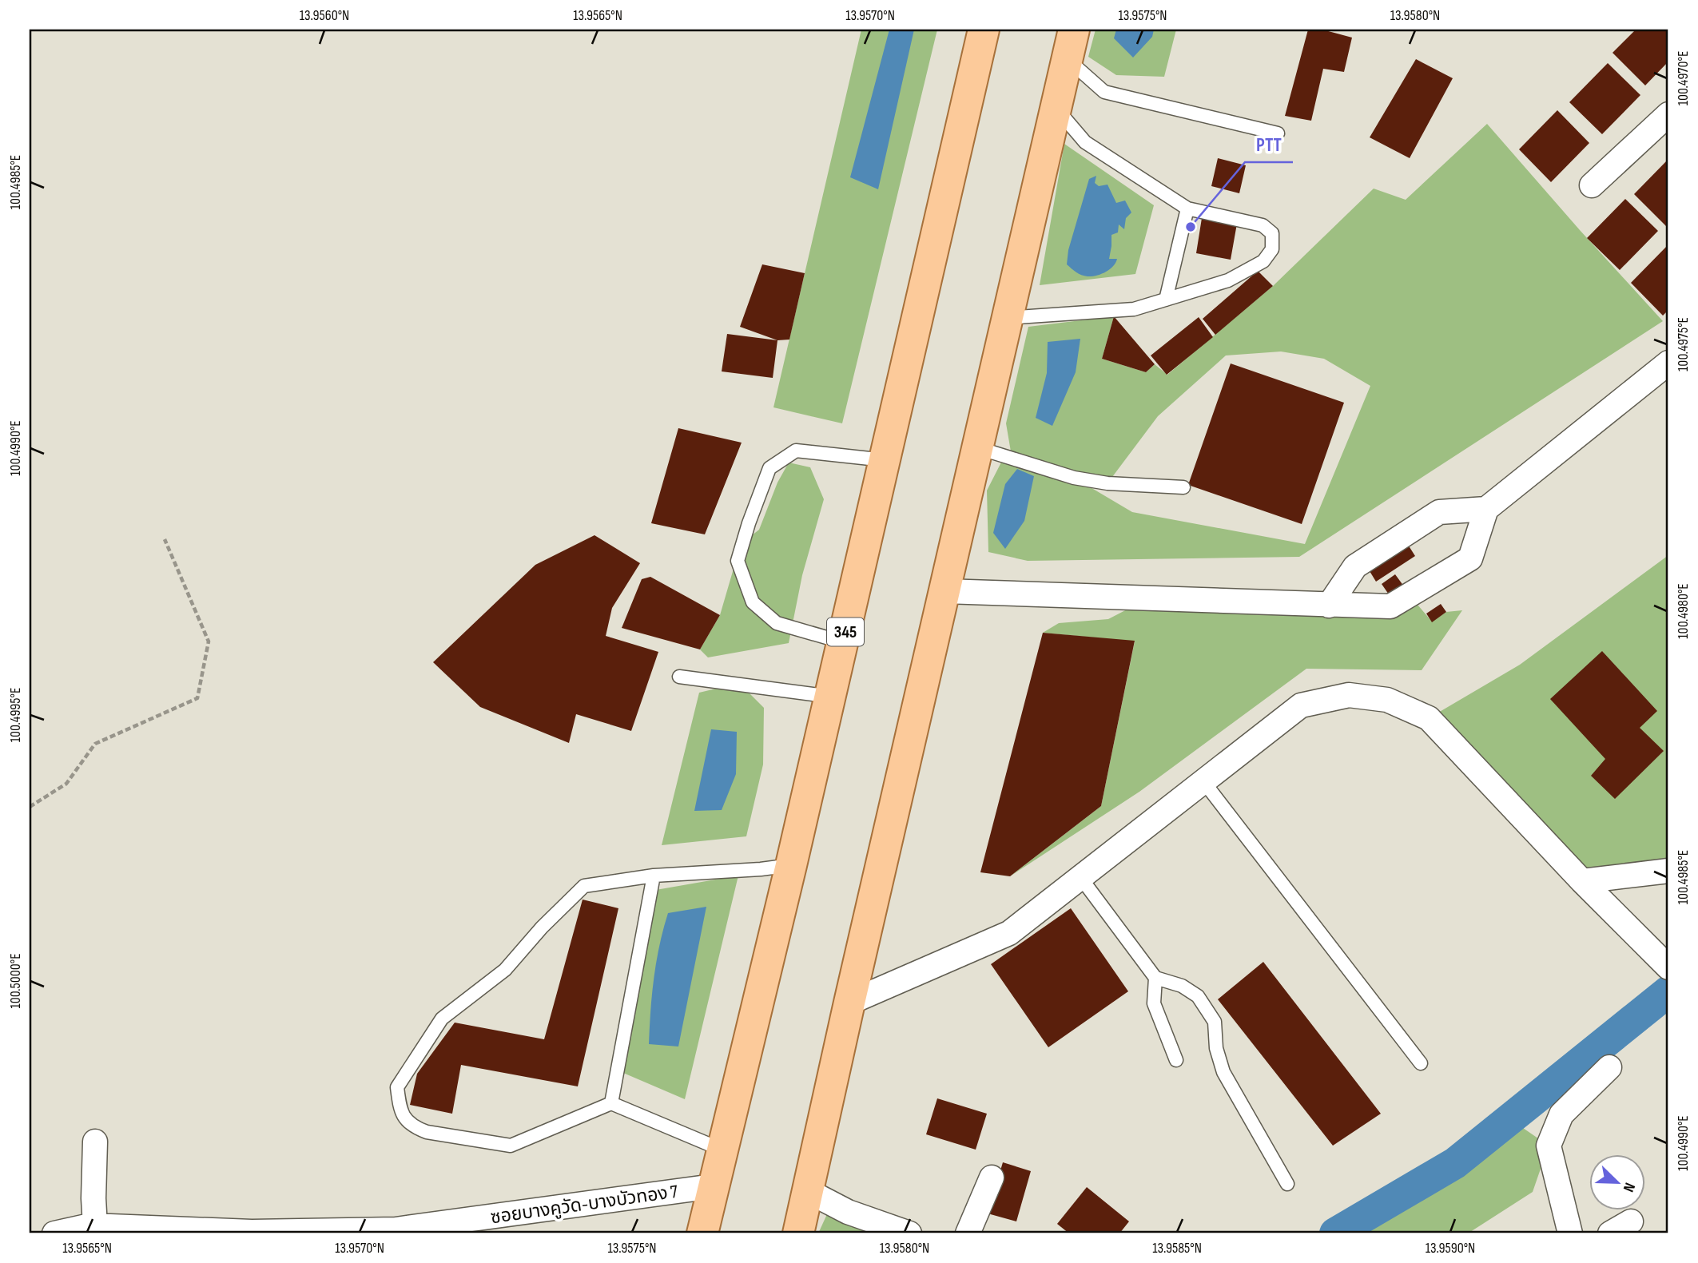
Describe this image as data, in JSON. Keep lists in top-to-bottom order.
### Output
{
  "streets": {
    "main road": ["345"],
    "street": ["ซอยบางคูวัด-บางบัวทอง 7"]
  },
  "crossings": [
    ["345", "ซอยบางคูวัด-บางบัวทอง 7"]
  ],
  "places": ["PTT"],
  "north": "bottom right",
  "coordinates": [
    "13.9560°N",
    "13.9565°N",
    "13.9570°N",
    "13.9575°N",
    "13.9580°N",
    "100.4970°E",
    "100.4985°E",
    "100.4975°E",
    "100.4990°E",
    "100.4980°E",
    "100.4995°E",
    "100.5000°E",
    "13.9585°N",
    "13.9590°N"
  ]
}
